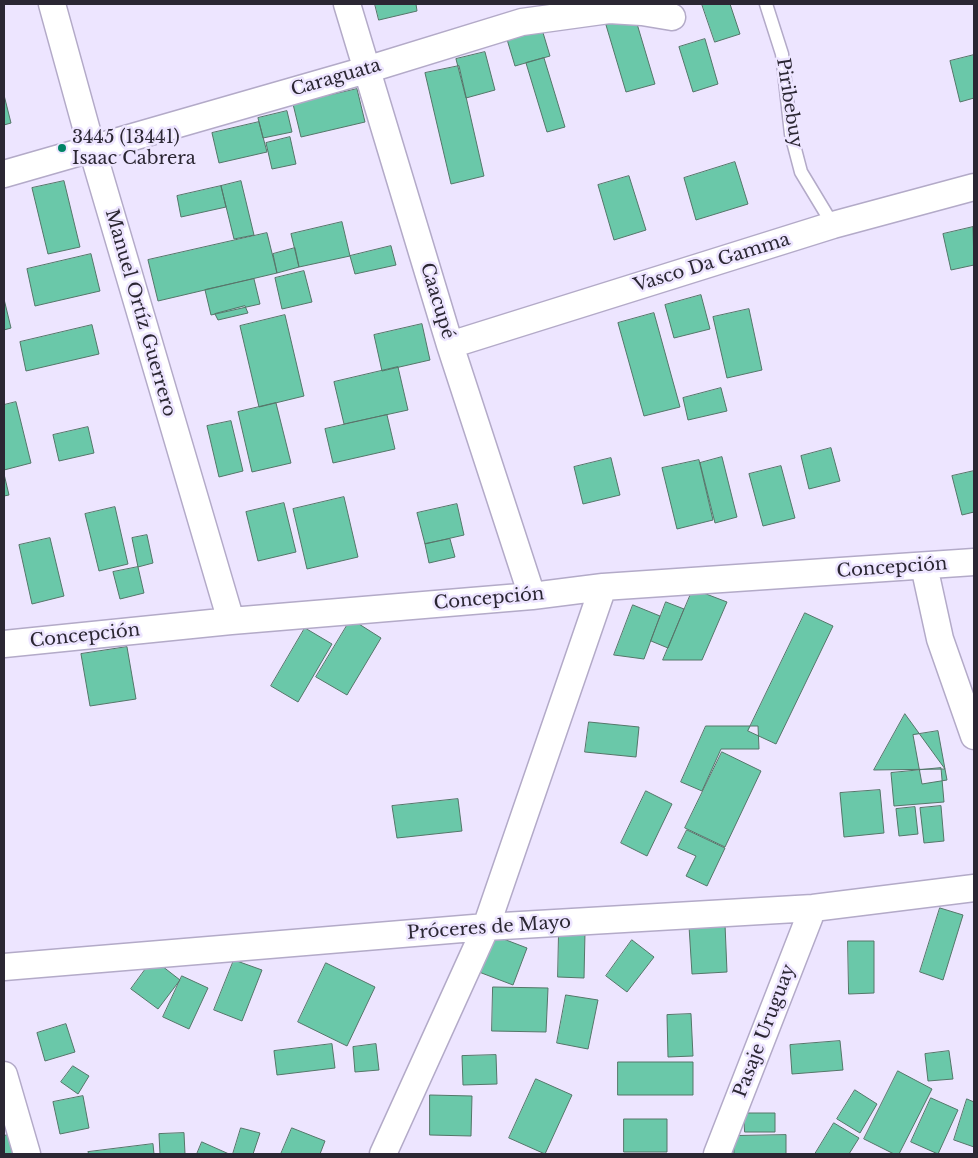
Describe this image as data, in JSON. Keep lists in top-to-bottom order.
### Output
{
  "streets": {
    "street": [
      "Caraguata",
      "Vasco Da Gamma",
      "Caacupé",
      "Manuel Ortíz Guerrero",
      "Concepción",
      "Próceres de Mayo",
      "Pasaje Uruguay"
    ],
    "lane": ["Piribebuy"]
  },
  "crossings": [
    ["Caraguata", "Caacupé"],
    ["Caraguata", "Manuel Ortíz Guerrero"],
    ["Piribebuy", "Vasco Da Gamma"],
    ["Vasco Da Gamma", "Caacupé"],
    ["Caacupé", "Concepción"],
    ["Manuel Ortíz Guerrero", "Concepción"],
    ["Próceres de Mayo", "Pasaje Uruguay"]
  ],
  "places": ["3445 (13441) Isaac Cabrera"]
}
